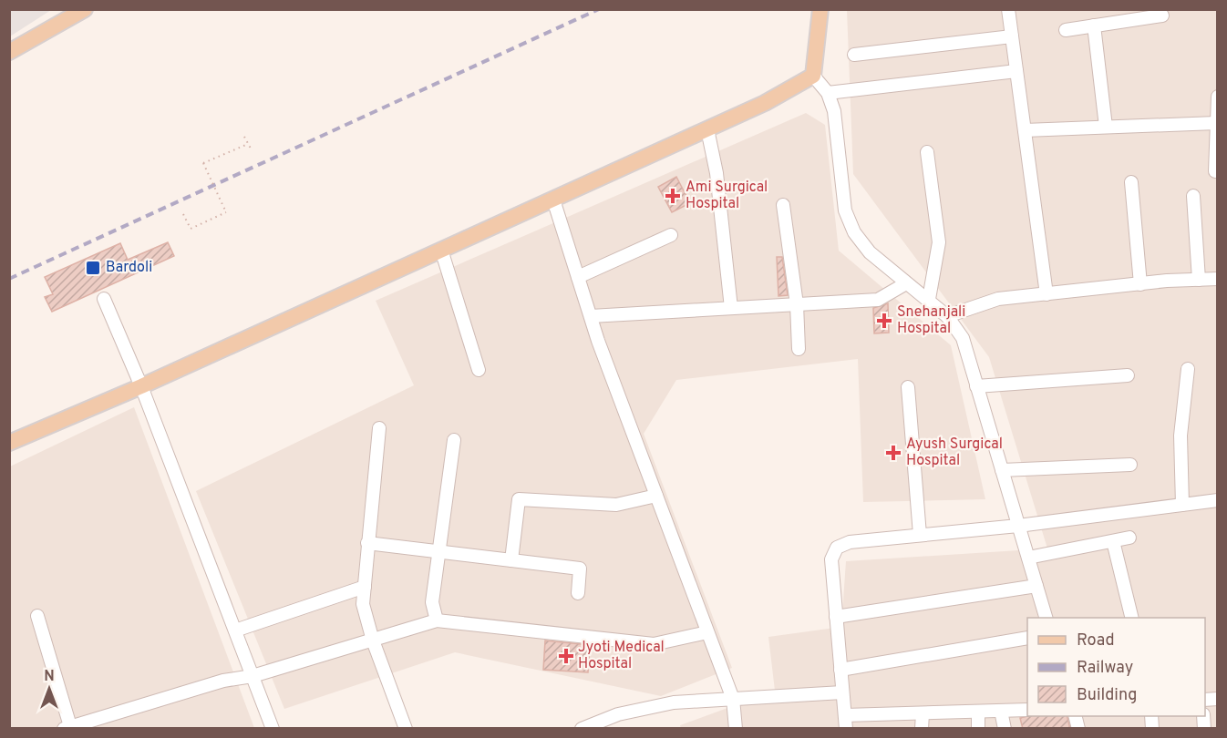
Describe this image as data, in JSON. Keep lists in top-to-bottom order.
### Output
{
  "places": {
    "health": [
      "Ami Surgical Hospital",
      "Snehanjali Hospital",
      "Ayush Surgical Hospital",
      "Jyoti Medical Hospital"
    ],
    "transit": ["Bardoli"]
  },
  "legend": ["Road", "Railway", "Building"],
  "north": "top"
}
